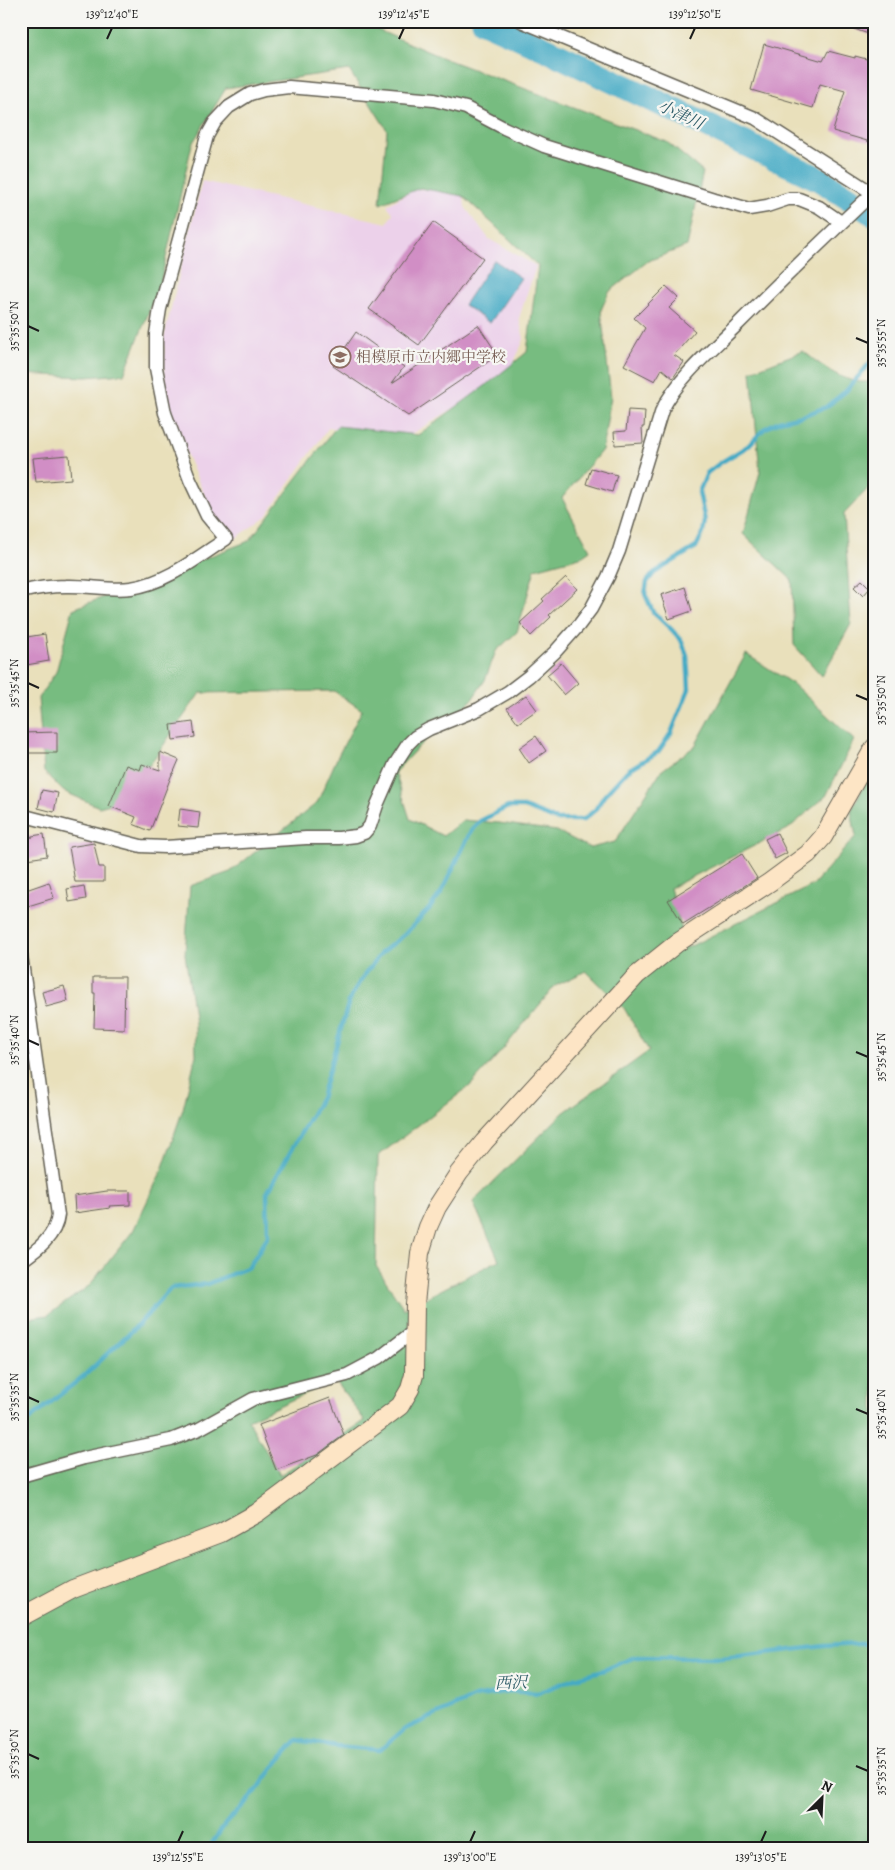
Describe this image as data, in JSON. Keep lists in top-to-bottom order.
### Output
{
  "water": ["小津川", "西沢"],
  "places": {
    "school or university": ["相模原市立内郷中学校"]
  },
  "north": "top right",
  "coordinates": [
    "139°12'40\"E",
    "139°12'45\"E",
    "139°12'50\"E",
    "35°35'50\"N",
    "35°35'55\"N",
    "35°35'45\"N",
    "35°35'40\"N",
    "35°35'35\"N",
    "35°35'30\"N",
    "139°12'55\"E",
    "139°13'00\"E",
    "139°13'05\"E"
  ]
}
